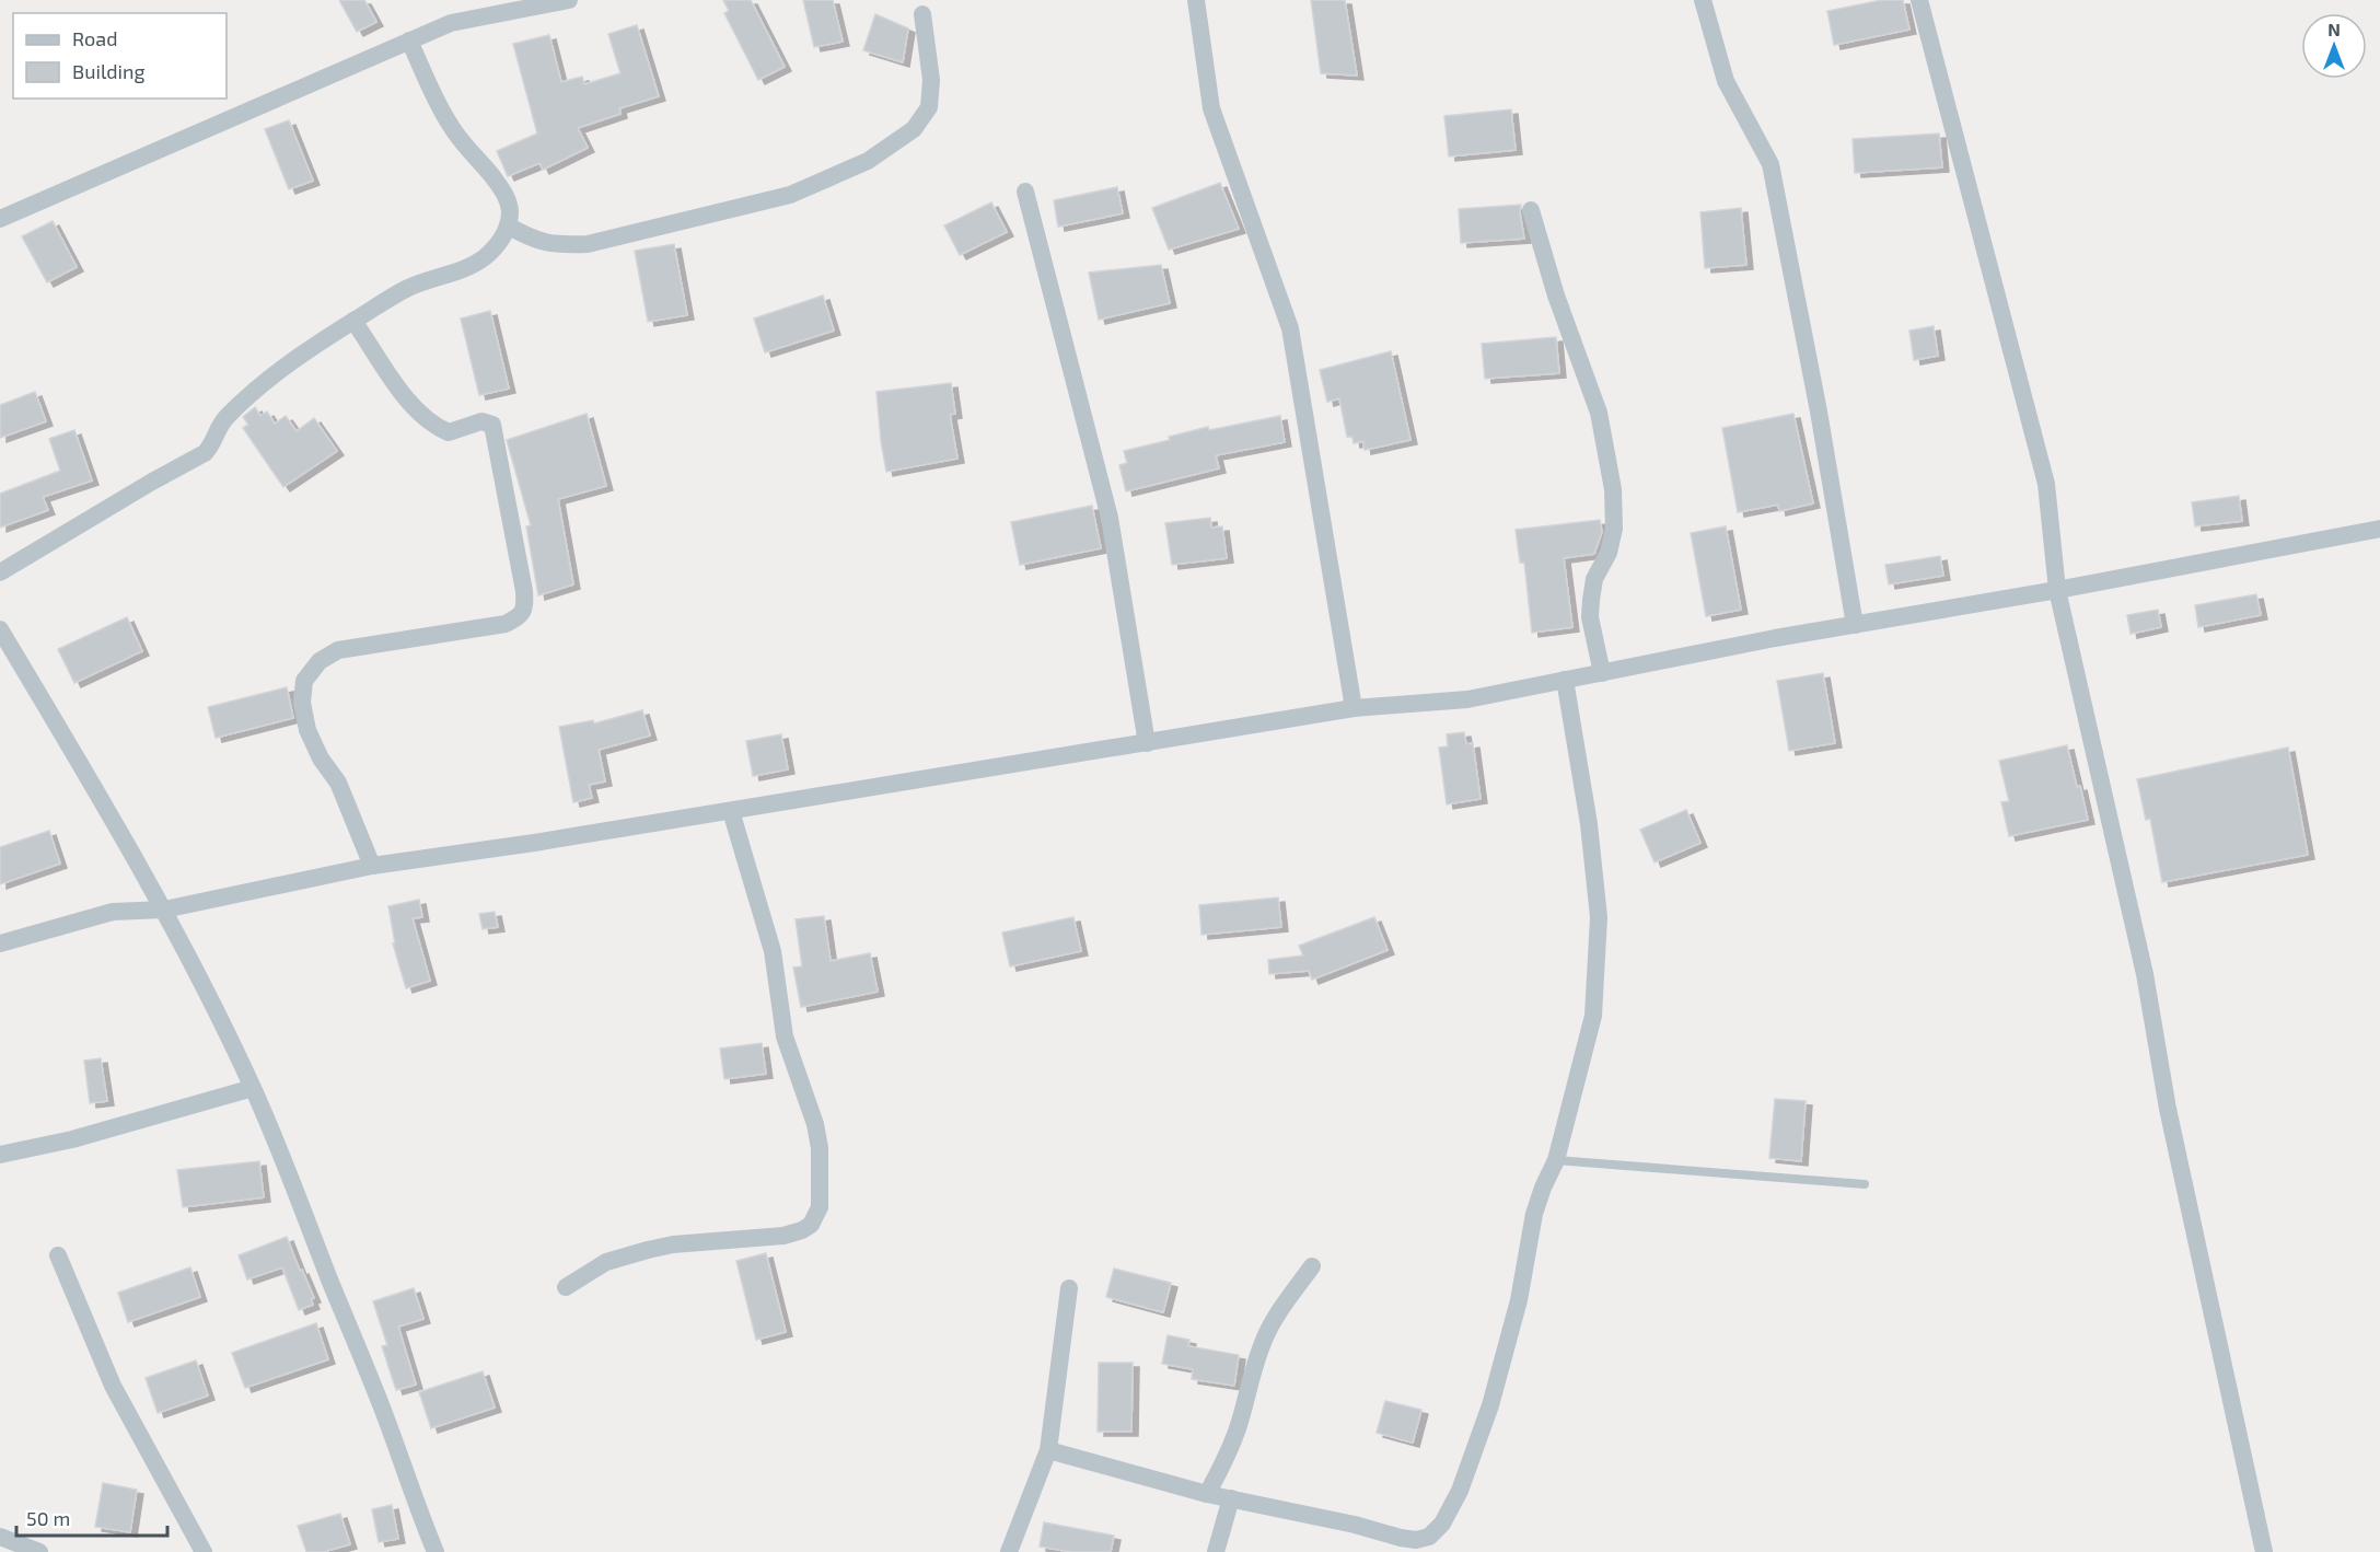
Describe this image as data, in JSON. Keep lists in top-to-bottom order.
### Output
{
  "legend": ["Road", "Building"],
  "scale_bar": "50 m",
  "north": "top"
}
